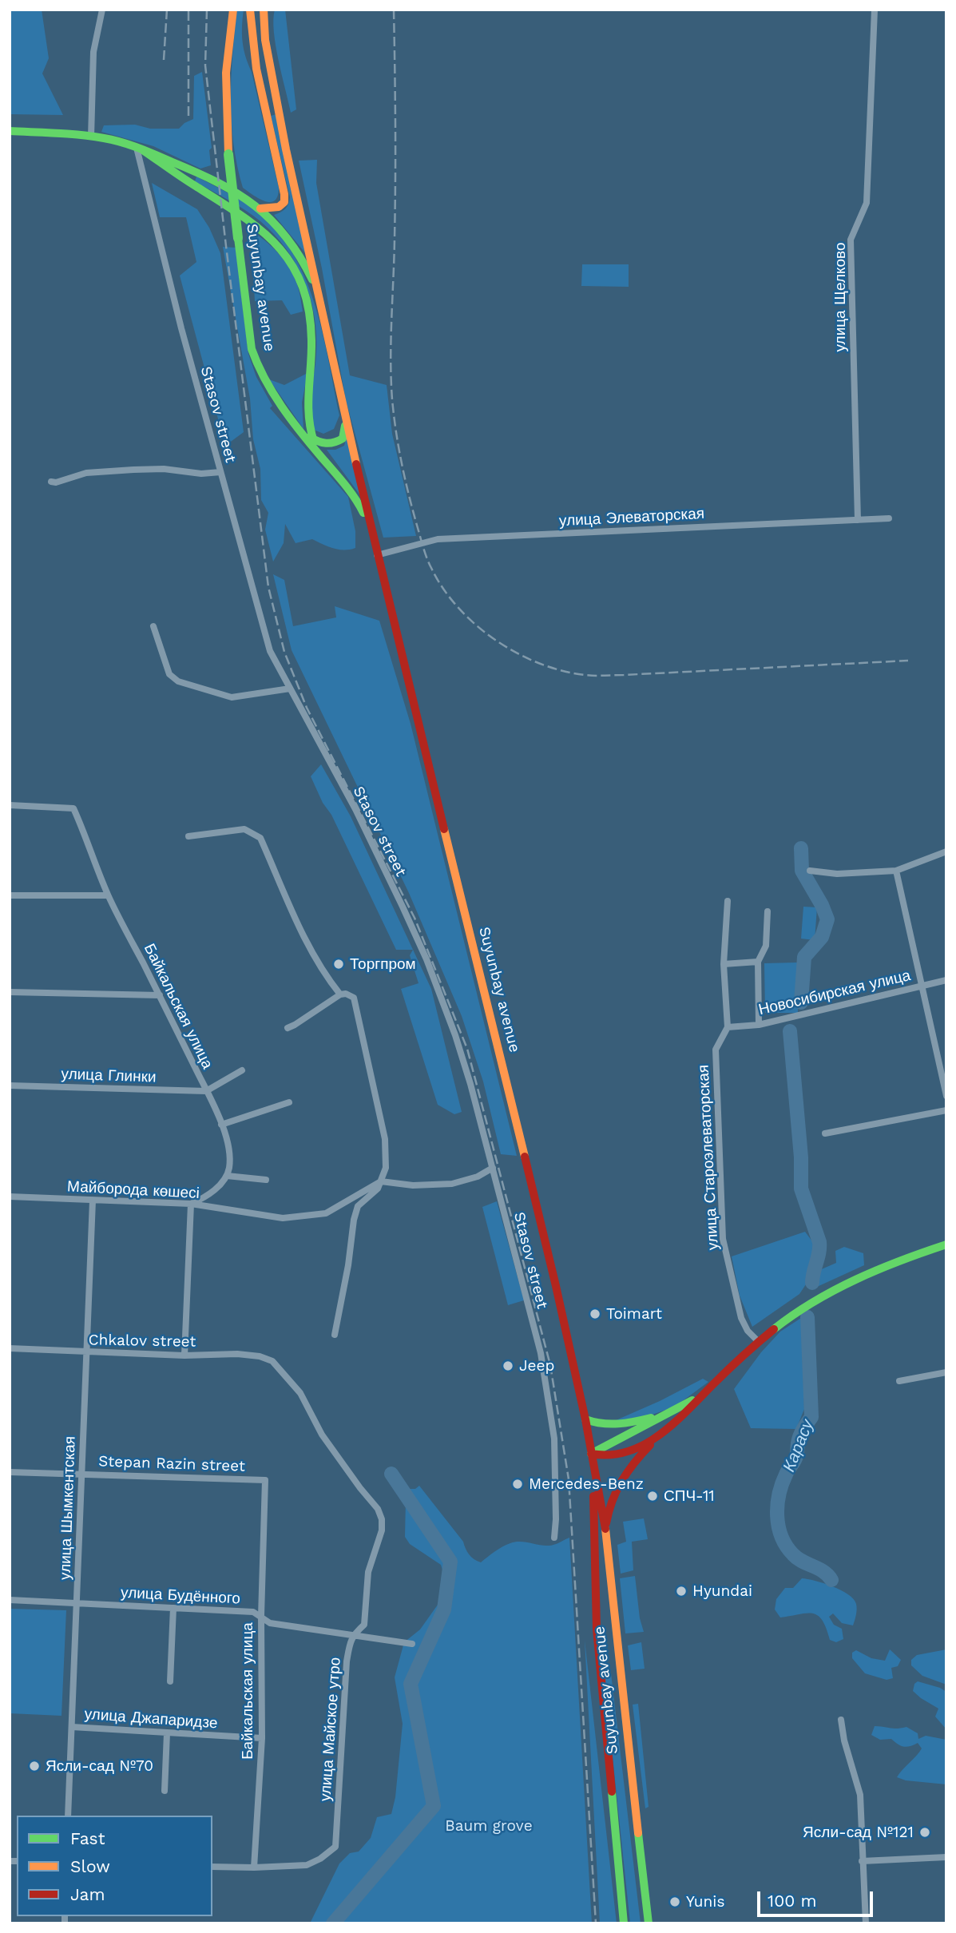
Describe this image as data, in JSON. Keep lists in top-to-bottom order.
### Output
{
  "streets": {
    "main road": ["Suyunbay avenue"],
    "street": [
      "улица Щелково",
      "Stasov street",
      "улица Элеваторская",
      "Новосибирская улица",
      "Байкальская улица",
      "улица Глинки",
      "улица Староэлеваторская",
      "Майборода көшесі",
      "Chkalov street",
      "Stepan Razin street",
      "улица Шымкентская",
      "улица Будённого",
      "улица Джапаридзе",
      "улица Майское утро"
    ]
  },
  "crossings": [
    ["Suyunbay avenue", "улица Элеваторская"],
    ["улица Щелково", "улица Элеваторская"],
    ["Новосибирская улица", "улица Староэлеваторская"],
    ["Байкальская улица", "улица Глинки"],
    ["Байкальская улица", "Stepan Razin street"],
    ["Байкальская улица", "улица Будённого"],
    ["Байкальская улица", "улица Джапаридзе"],
    ["Байкальская улица", "улица Майское утро"],
    ["Майборода көшесі", "улица Шымкентская"],
    ["Chkalov street", "улица Шымкентская"],
    ["Chkalov street", "улица Майское утро"],
    ["Stepan Razin street", "улица Шымкентская"],
    ["улица Шымкентская", "улица Будённого"],
    ["улица Шымкентская", "улица Джапаридзе"],
    ["улица Будённого", "улица Майское утро"]
  ],
  "water": ["Карасу"],
  "parks": ["Baum grove"],
  "places": [
    "Торгпром",
    "Toimart",
    "Jeep",
    "Mercedes-Benz",
    "СПЧ-11",
    "Hyundai",
    "Ясли-сад №70",
    "Ясли-сад №121",
    "Yunis"
  ],
  "legend": ["Fast", "Slow", "Jam"],
  "scale_bar": "100 m"
}
